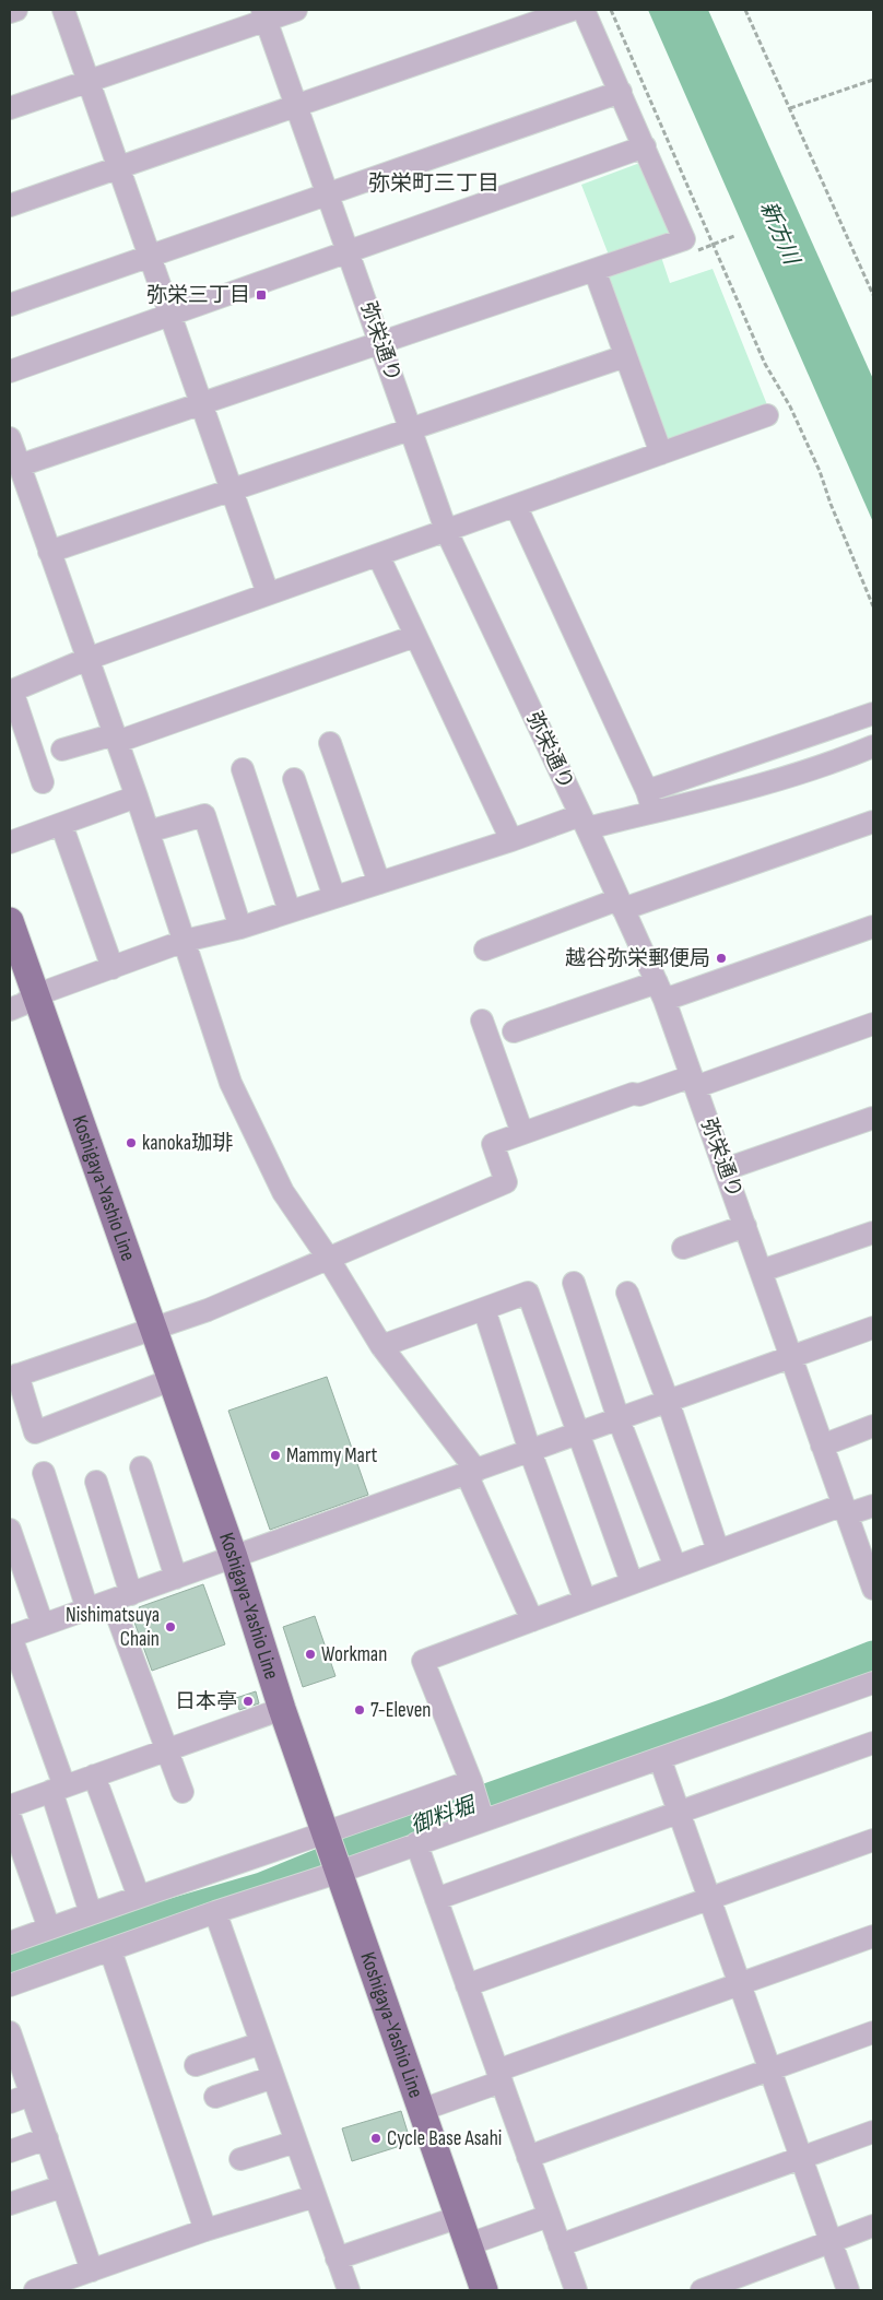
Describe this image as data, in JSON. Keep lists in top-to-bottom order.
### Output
{
  "streets": {
    "main road": ["Koshigaya-Yashio Line"],
    "street": ["弥栄通り"]
  },
  "districts": ["弥栄町三丁目"],
  "water": ["新方川", "御料堀"],
  "places": {
    "transit": ["弥栄三丁目"],
    "other": [
      "越谷弥栄郵便局",
      "kanoka珈琲",
      "Mammy Mart",
      "Nishimatsuya Chain",
      "Workman",
      "日本亭",
      "7-Eleven",
      "Cycle Base Asahi"
    ]
  }
}
